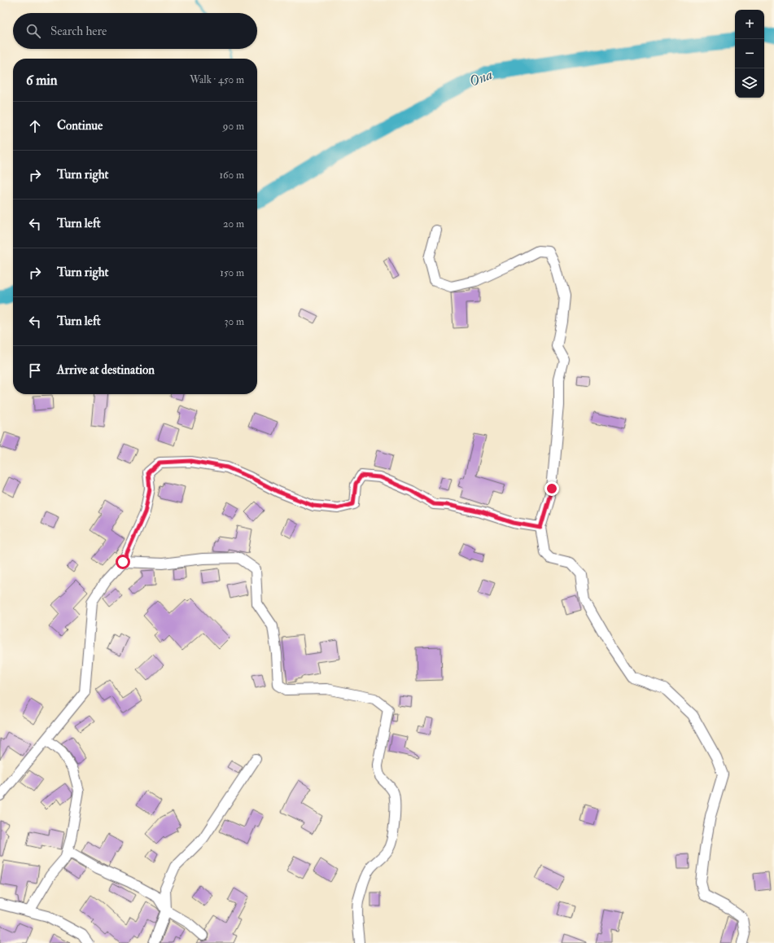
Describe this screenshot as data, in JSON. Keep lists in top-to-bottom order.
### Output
{
  "water": ["Ona"],
  "page": {
    "map_buttons": ["+", "−"],
    "search": "Search here",
    "heading": ["6 min", "Walk · 450 m"],
    "list": [
      ["Continue", "90 m"],
      ["Turn right", "160 m"],
      ["Turn left", "20 m"],
      ["Turn right", "150 m"],
      ["Turn left", "30 m"],
      "Arrive at destination"
    ]
  }
}
